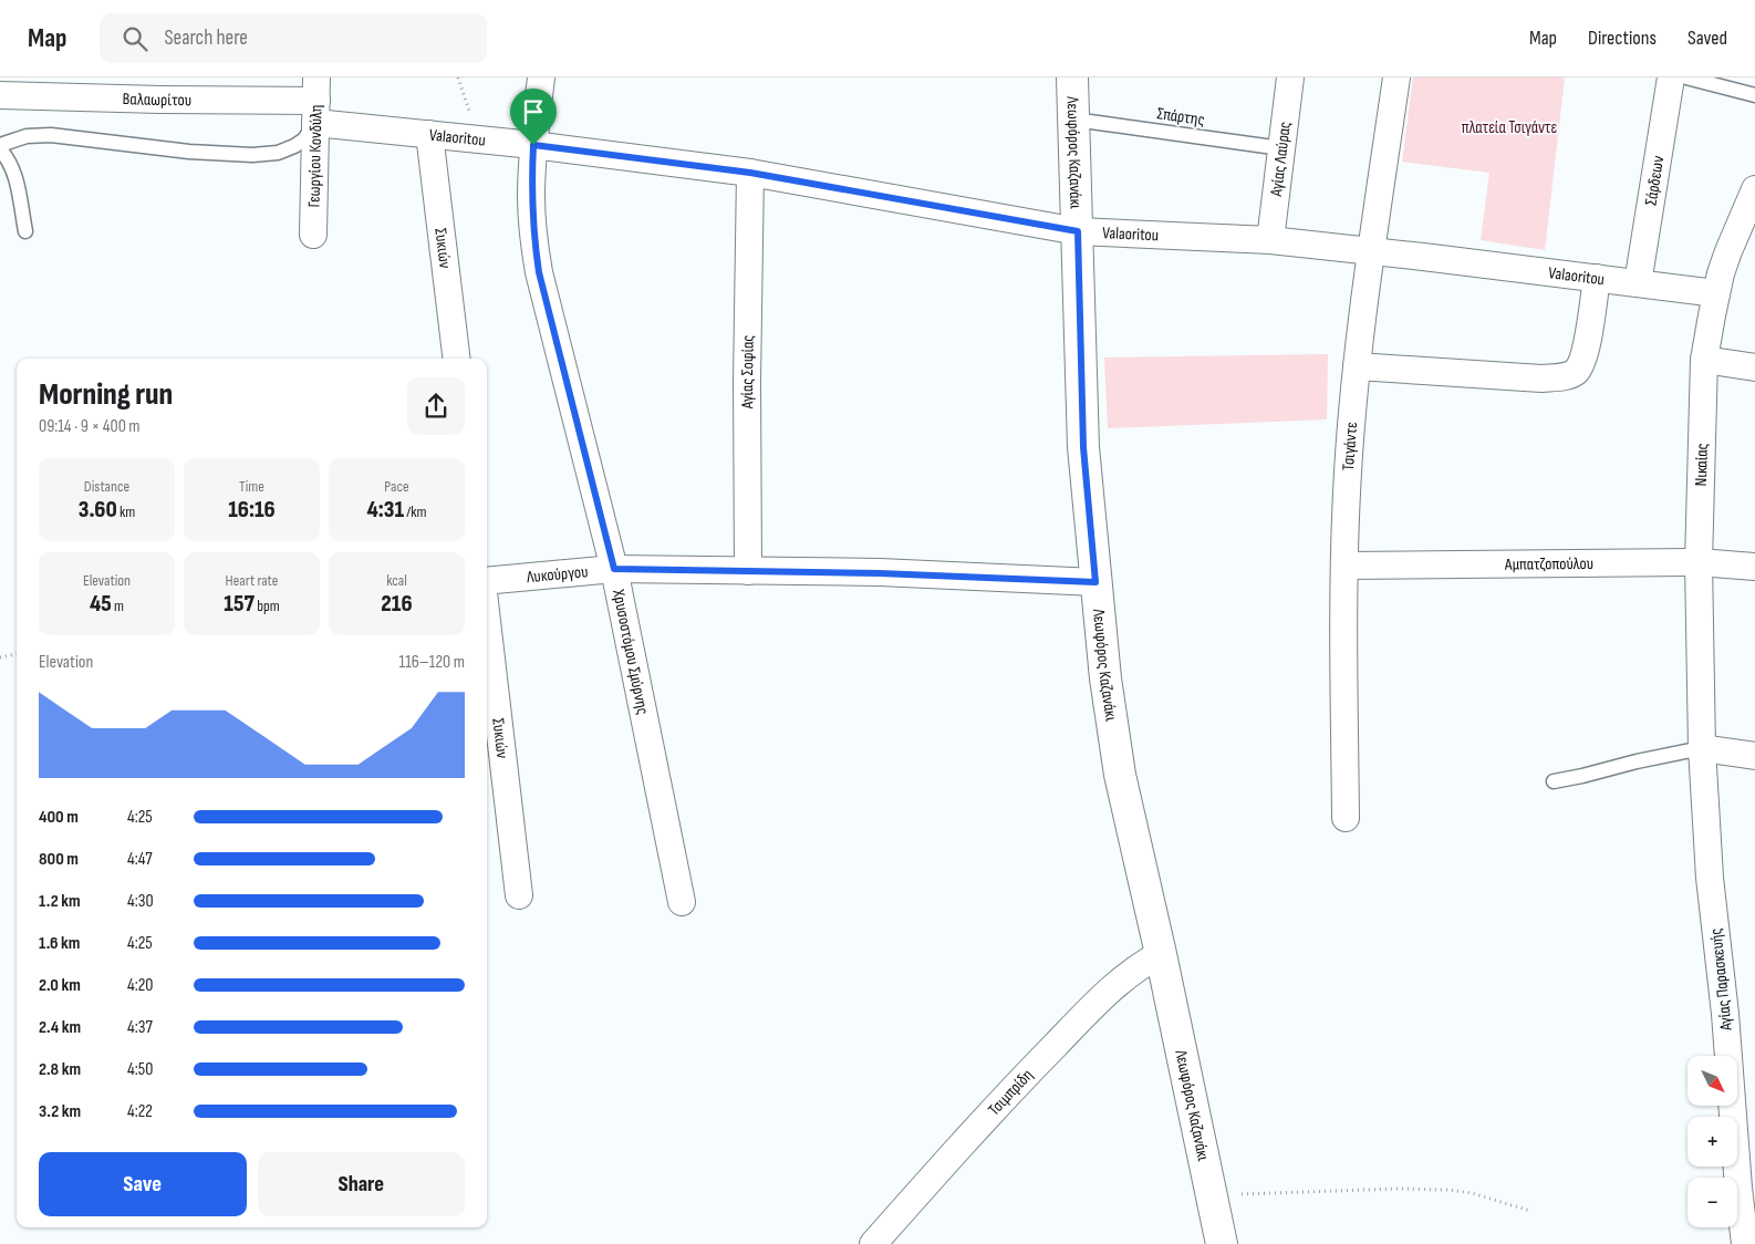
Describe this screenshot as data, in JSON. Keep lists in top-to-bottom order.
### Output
{
  "streets": {
    "street": [
      "Βαλαωρίτου",
      "Valaoritou",
      "Λεωφόρος Καζανάκι",
      "Γεωργίου Κονδύλη",
      "Αγίας Λαύρας",
      "Σάρδεων",
      "Συκιών",
      "Αγίας Σοφίας",
      "Τσιγάντε",
      "Νικαίας",
      "Αμπατζοπούλου",
      "Λυκούργου",
      "Χρυσοστόμου Σμύρνης",
      "Αγίας Παρασκευής",
      "Τσιμπρίδη"
    ],
    "lane": ["Σπάρτης"]
  },
  "crossings": [
    ["Βαλαωρίτου", "Valaoritou"],
    ["Βαλαωρίτου", "Γεωργίου Κονδύλη"],
    ["Σπάρτης", "Λεωφόρος Καζανάκι"],
    ["Σπάρτης", "Αγίας Λαύρας"],
    ["Valaoritou", "Λεωφόρος Καζανάκι"],
    ["Valaoritou", "Γεωργίου Κονδύλη"],
    ["Valaoritou", "Αγίας Λαύρας"],
    ["Valaoritou", "Σάρδεων"],
    ["Valaoritou", "Συκιών"],
    ["Valaoritou", "Αγίας Σοφίας"],
    ["Valaoritou", "Τσιγάντε"],
    ["Valaoritou", "Νικαίας"],
    ["Valaoritou", "Χρυσοστόμου Σμύρνης"],
    ["Λεωφόρος Καζανάκι", "Λυκούργου"],
    ["Λεωφόρος Καζανάκι", "Τσιμπρίδη"],
    ["Αγίας Σοφίας", "Λυκούργου"],
    ["Τσιγάντε", "Αμπατζοπούλου"],
    ["Νικαίας", "Αμπατζοπούλου"],
    ["Νικαίας", "Αγίας Παρασκευής"],
    ["Λυκούργου", "Χρυσοστόμου Σμύρνης"]
  ],
  "parks": ["πλατεία Τσιγάντε"],
  "north": "bottom right",
  "page": {
    "header": "Map",
    "search": "Search here",
    "nav": ["Map", "Directions", "Saved"],
    "heading": ["Morning run", "09:14 · 9 × 400 m"],
    "stats": [
      ["Distance", "3.60 km"],
      ["Time", "16:16"],
      ["Pace", "4:31 /km"],
      ["Elevation", "45 m"],
      ["Heart rate", "157 bpm"],
      ["kcal", "216"]
    ],
    "chart": ["Elevation", "116–120 m"],
    "list": [
      {
        "name": "400 m",
        "note": "4:25"
      },
      {
        "name": "800 m",
        "note": "4:47"
      },
      {
        "name": "1.2 km",
        "note": "4:30"
      },
      {
        "name": "1.6 km",
        "note": "4:25"
      },
      {
        "name": "2.0 km",
        "note": "4:20"
      },
      {
        "name": "2.4 km",
        "note": "4:37"
      },
      {
        "name": "2.8 km",
        "note": "4:50"
      },
      {
        "name": "3.2 km",
        "note": "4:22"
      }
    ],
    "map_buttons": ["+", "−"],
    "buttons": ["Save", "Share"]
  }
}
